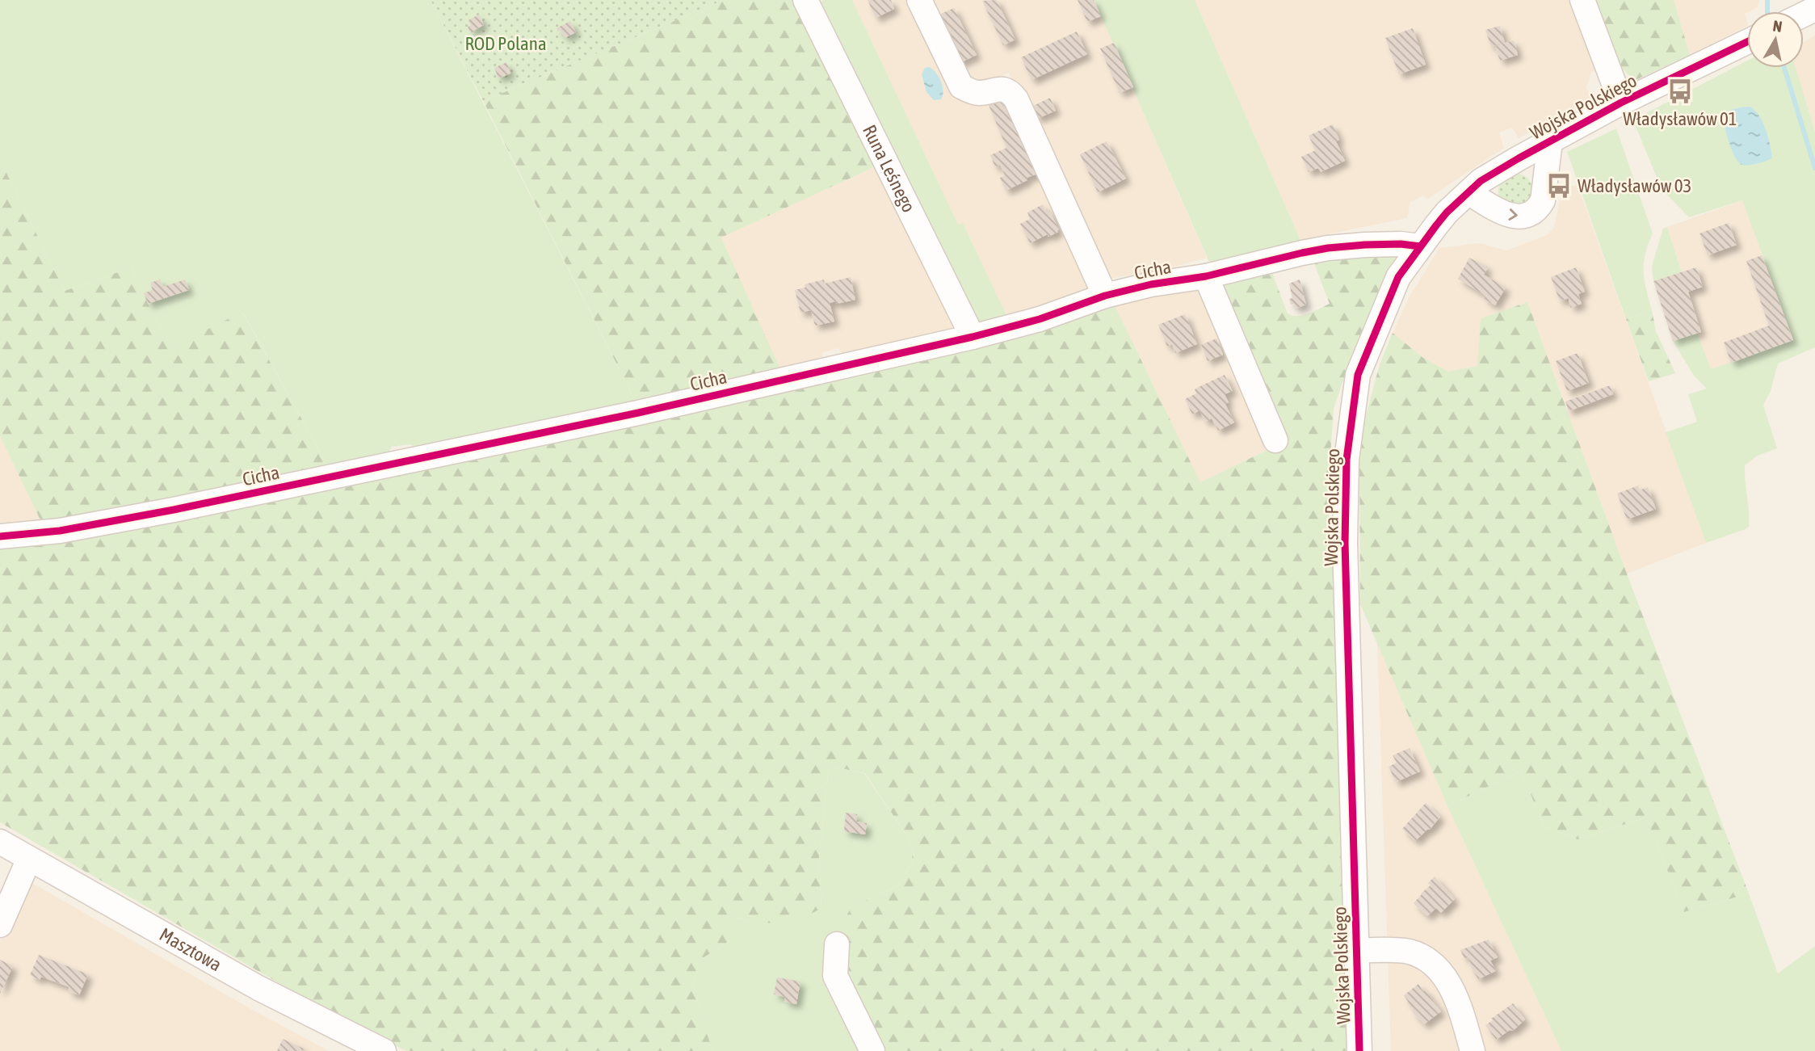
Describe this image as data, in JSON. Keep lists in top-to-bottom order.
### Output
{
  "streets": {
    "street": [
      "Wojska Polskiego",
      "Runa Leśnego",
      "Cicha",
      "Masztowa"
    ]
  },
  "crossings": [
    ["Wojska Polskiego", "Cicha"],
    ["Runa Leśnego", "Cicha"]
  ],
  "parks": ["ROD Polana"],
  "places": {
    "bus stop": ["Władysławów 01", "Władysławów 03"]
  },
  "north": "top"
}
